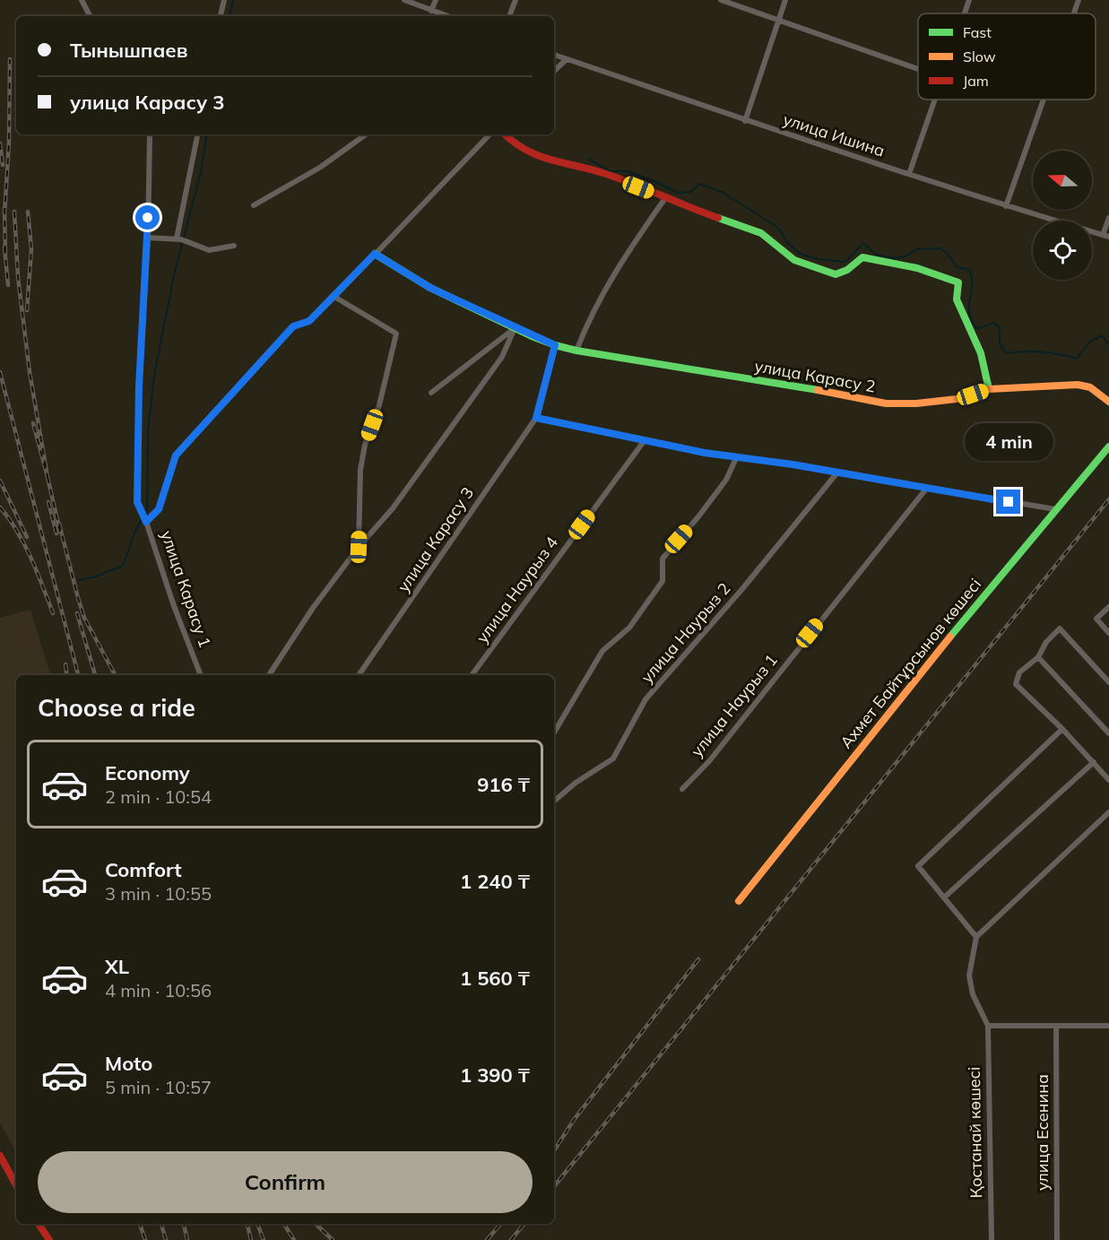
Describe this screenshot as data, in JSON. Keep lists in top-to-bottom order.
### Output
{
  "streets": {
    "street": [
      "улица Ишина",
      "улица Карасу 2",
      "улица Карасу 3",
      "улица Карасу 1",
      "улица Наурыз 4",
      "улица Наурыз 2",
      "Ахмет Байтұрсынов көшесі",
      "улица Наурыз 1",
      "Қостанай көшесі",
      "улица Есенина"
    ]
  },
  "crossings": [
    ["улица Карасу 2", "улица Карасу 3"],
    ["улица Карасу 2", "улица Карасу 1"]
  ],
  "legend": ["Fast", "Slow", "Jam"],
  "north": "left",
  "page": {
    "banner": ["Тынышпаев", "улица Карасу 3"],
    "bubble": "4 min",
    "heading": "Choose a ride",
    "list": [
      {
        "name": "Economy",
        "note": "2 min · 10:54",
        "value": "916 ₸"
      },
      {
        "name": "Comfort",
        "note": "3 min · 10:55",
        "value": "1 240 ₸"
      },
      {
        "name": "XL",
        "note": "4 min · 10:56",
        "value": "1 560 ₸"
      },
      {
        "name": "Moto",
        "note": "5 min · 10:57",
        "value": "1 390 ₸"
      }
    ],
    "buttons": "Confirm"
  }
}
